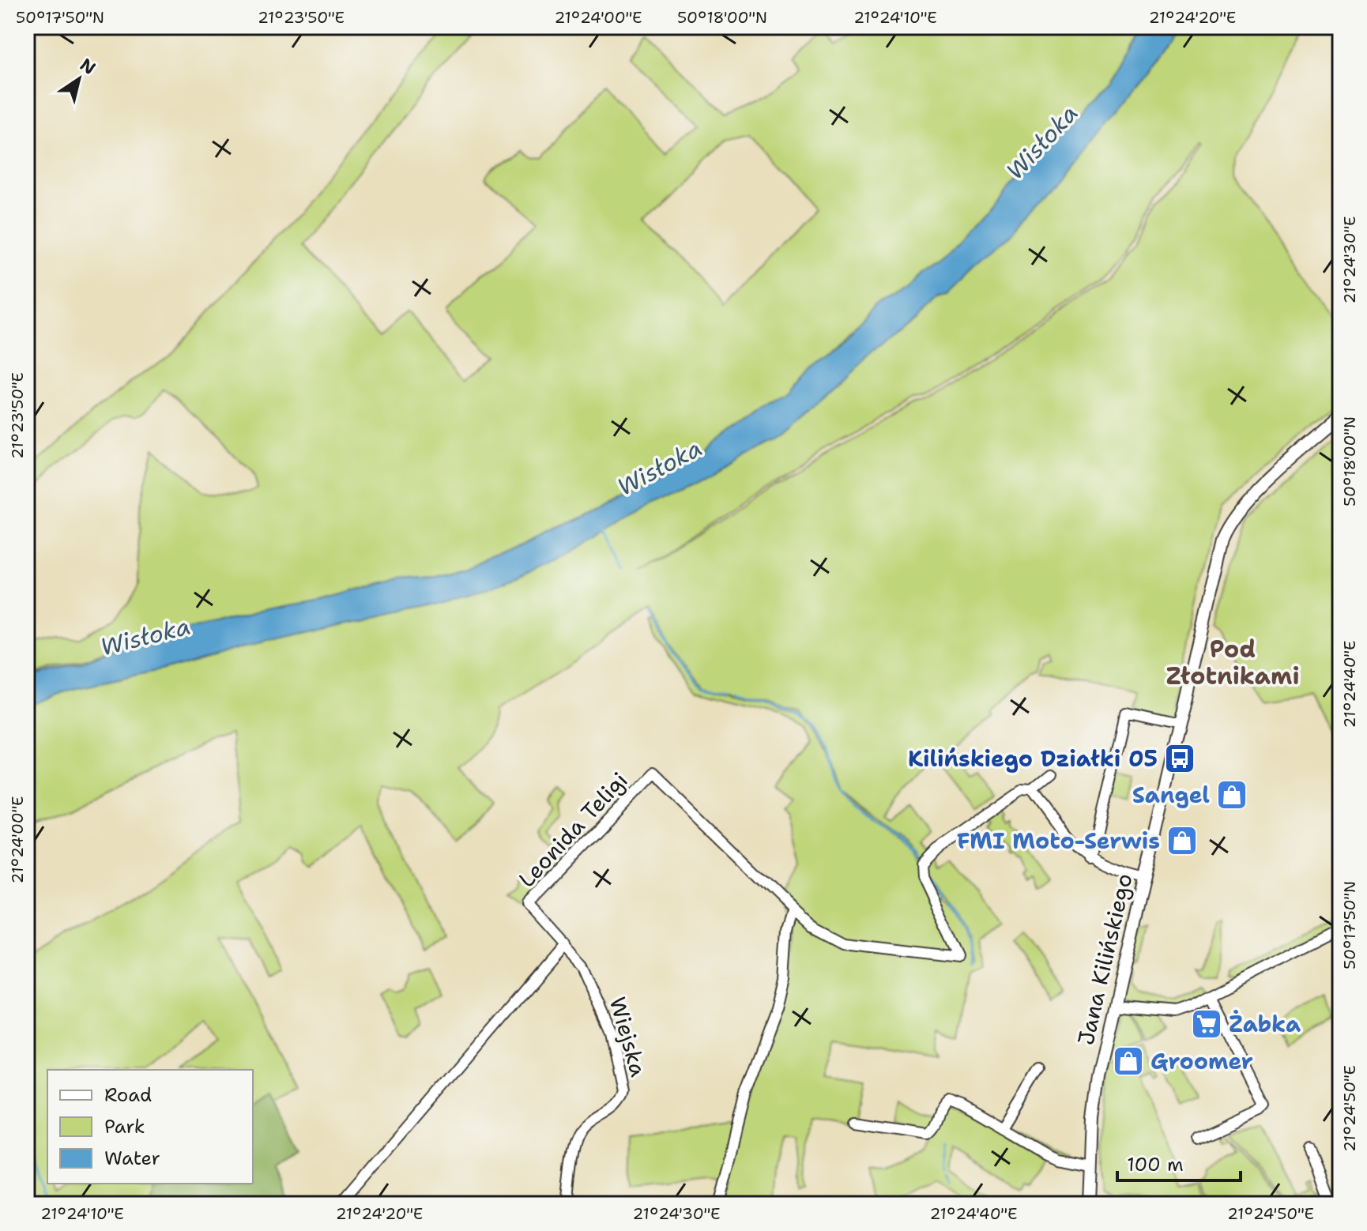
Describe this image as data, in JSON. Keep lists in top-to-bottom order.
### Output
{
  "streets": {
    "street": ["Leonida Teligi", "Jana Kilińskiego", "Wiejska"]
  },
  "crossings": [
    ["Leonida Teligi", "Wiejska"]
  ],
  "districts": ["Pod Złotnikami"],
  "water": ["Wisłoka"],
  "places": {
    "bus stop": ["Kilińskiego Działki 05"],
    "shop": ["Sangel", "FMI Moto-Serwis", "Groomer"],
    "supermarket": ["Żabka"]
  },
  "legend": ["Road", "Park", "Water"],
  "scale_bar": "100 m",
  "north": "top right",
  "coordinates": [
    "50°17'50\"N",
    "21°23'50\"E",
    "21°24'00\"E",
    "50°18'00\"N",
    "21°24'10\"E",
    "21°24'20\"E",
    "21°24'30\"E",
    "21°24'40\"E",
    "21°24'50\"E"
  ]
}
